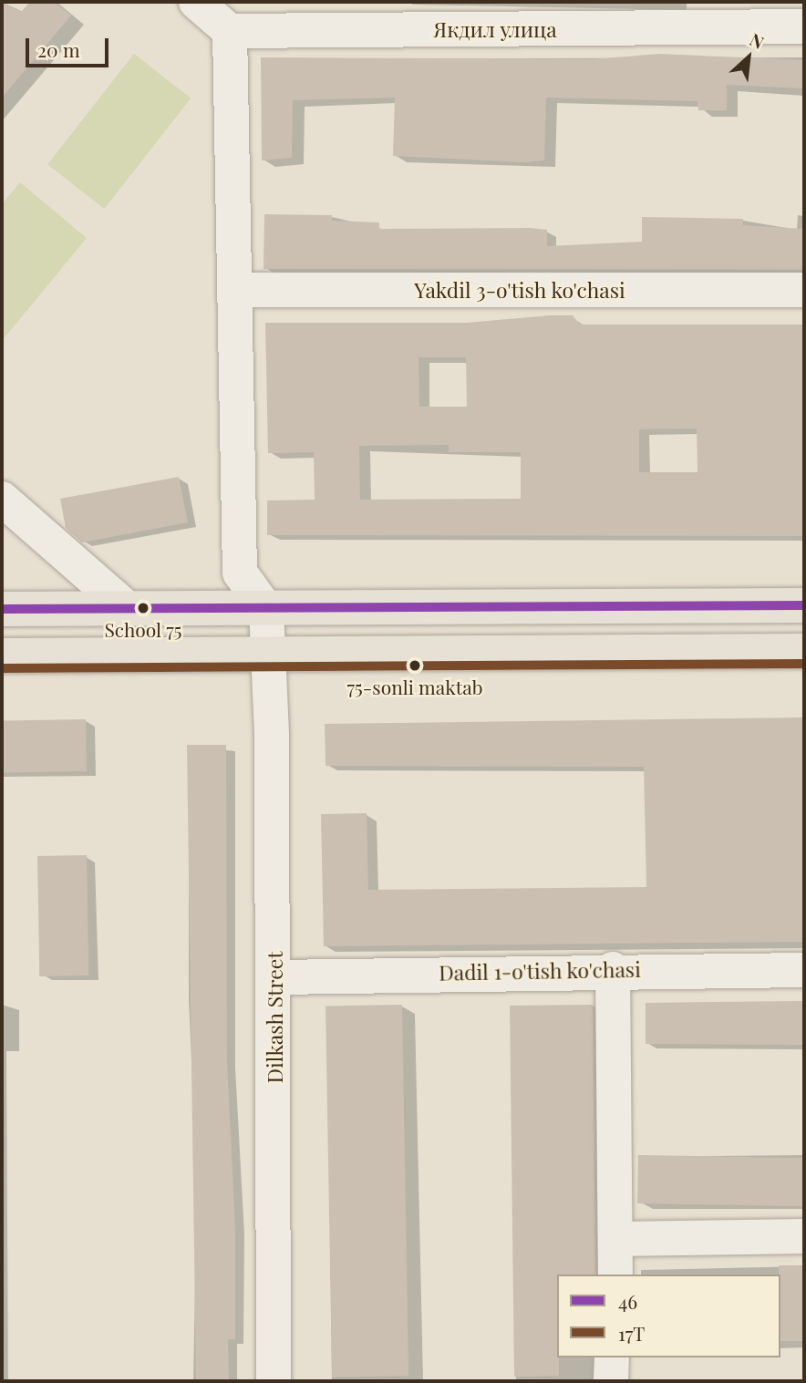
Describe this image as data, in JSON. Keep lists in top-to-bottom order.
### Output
{
  "streets": {
    "street": [
      "Якдил улица",
      "Yakdil 3-o'tish ko'chasi",
      "Dadil 1-o'tish ko'chasi",
      "Dilkash Street"
    ]
  },
  "crossings": [
    ["Dadil 1-o'tish ko'chasi", "Dilkash Street"]
  ],
  "places": ["School 75", "75-sonli maktab"],
  "lines": ["transit line 46", "transit line 17T"],
  "legend": ["46", "17T"],
  "scale_bar": "20 m",
  "north": "top right"
}
